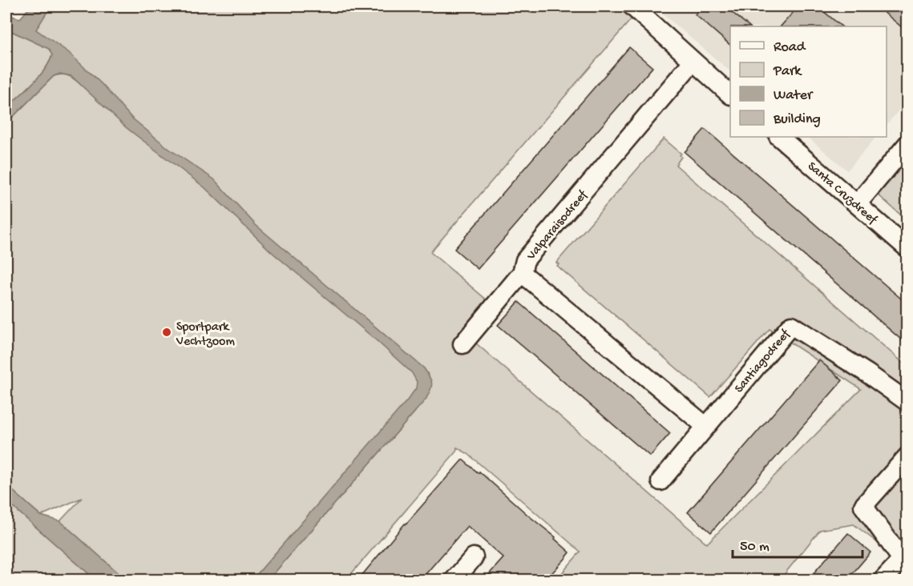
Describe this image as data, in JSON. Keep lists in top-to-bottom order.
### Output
{
  "streets": {
    "street": ["Santa Cruzdreef", "Valparaisodreef", "Santiagodreef"]
  },
  "crossings": [
    ["Valparaisodreef", "Santiagodreef"]
  ],
  "places": ["Sportpark Vechtzoom"],
  "legend": [
    "Road",
    "Park",
    "Water",
    "Building"
  ],
  "scale_bar": "50 m"
}
